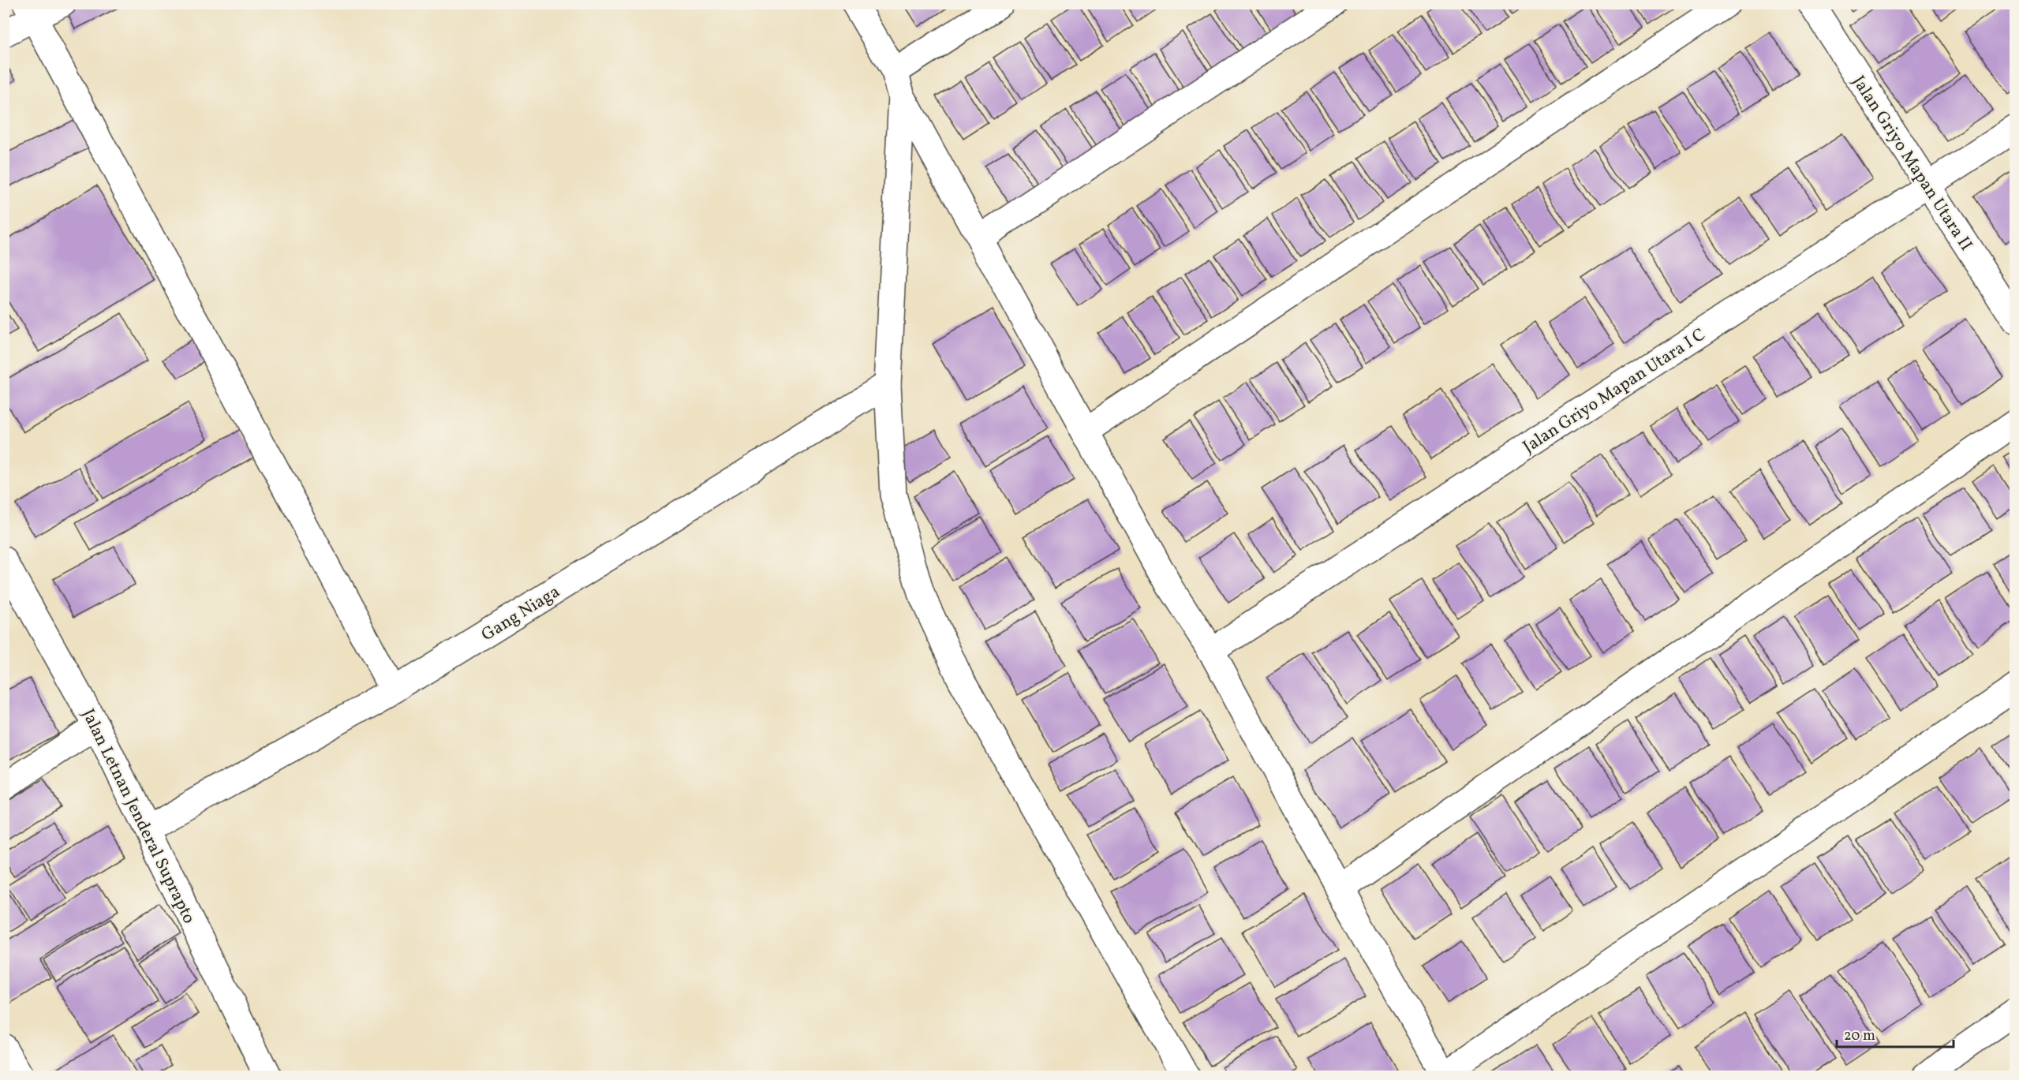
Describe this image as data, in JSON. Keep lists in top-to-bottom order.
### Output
{
  "streets": {
    "street": [
      "Jalan Griyo Mapan Utara II",
      "Jalan Griyo Mapan Utara I C",
      "Gang Niaga",
      "Jalan Letnan Jenderal Suprapto"
    ]
  },
  "crossings": [
    ["Jalan Griyo Mapan Utara II", "Jalan Griyo Mapan Utara I C"],
    ["Gang Niaga", "Jalan Letnan Jenderal Suprapto"]
  ],
  "scale_bar": "20 m"
}
